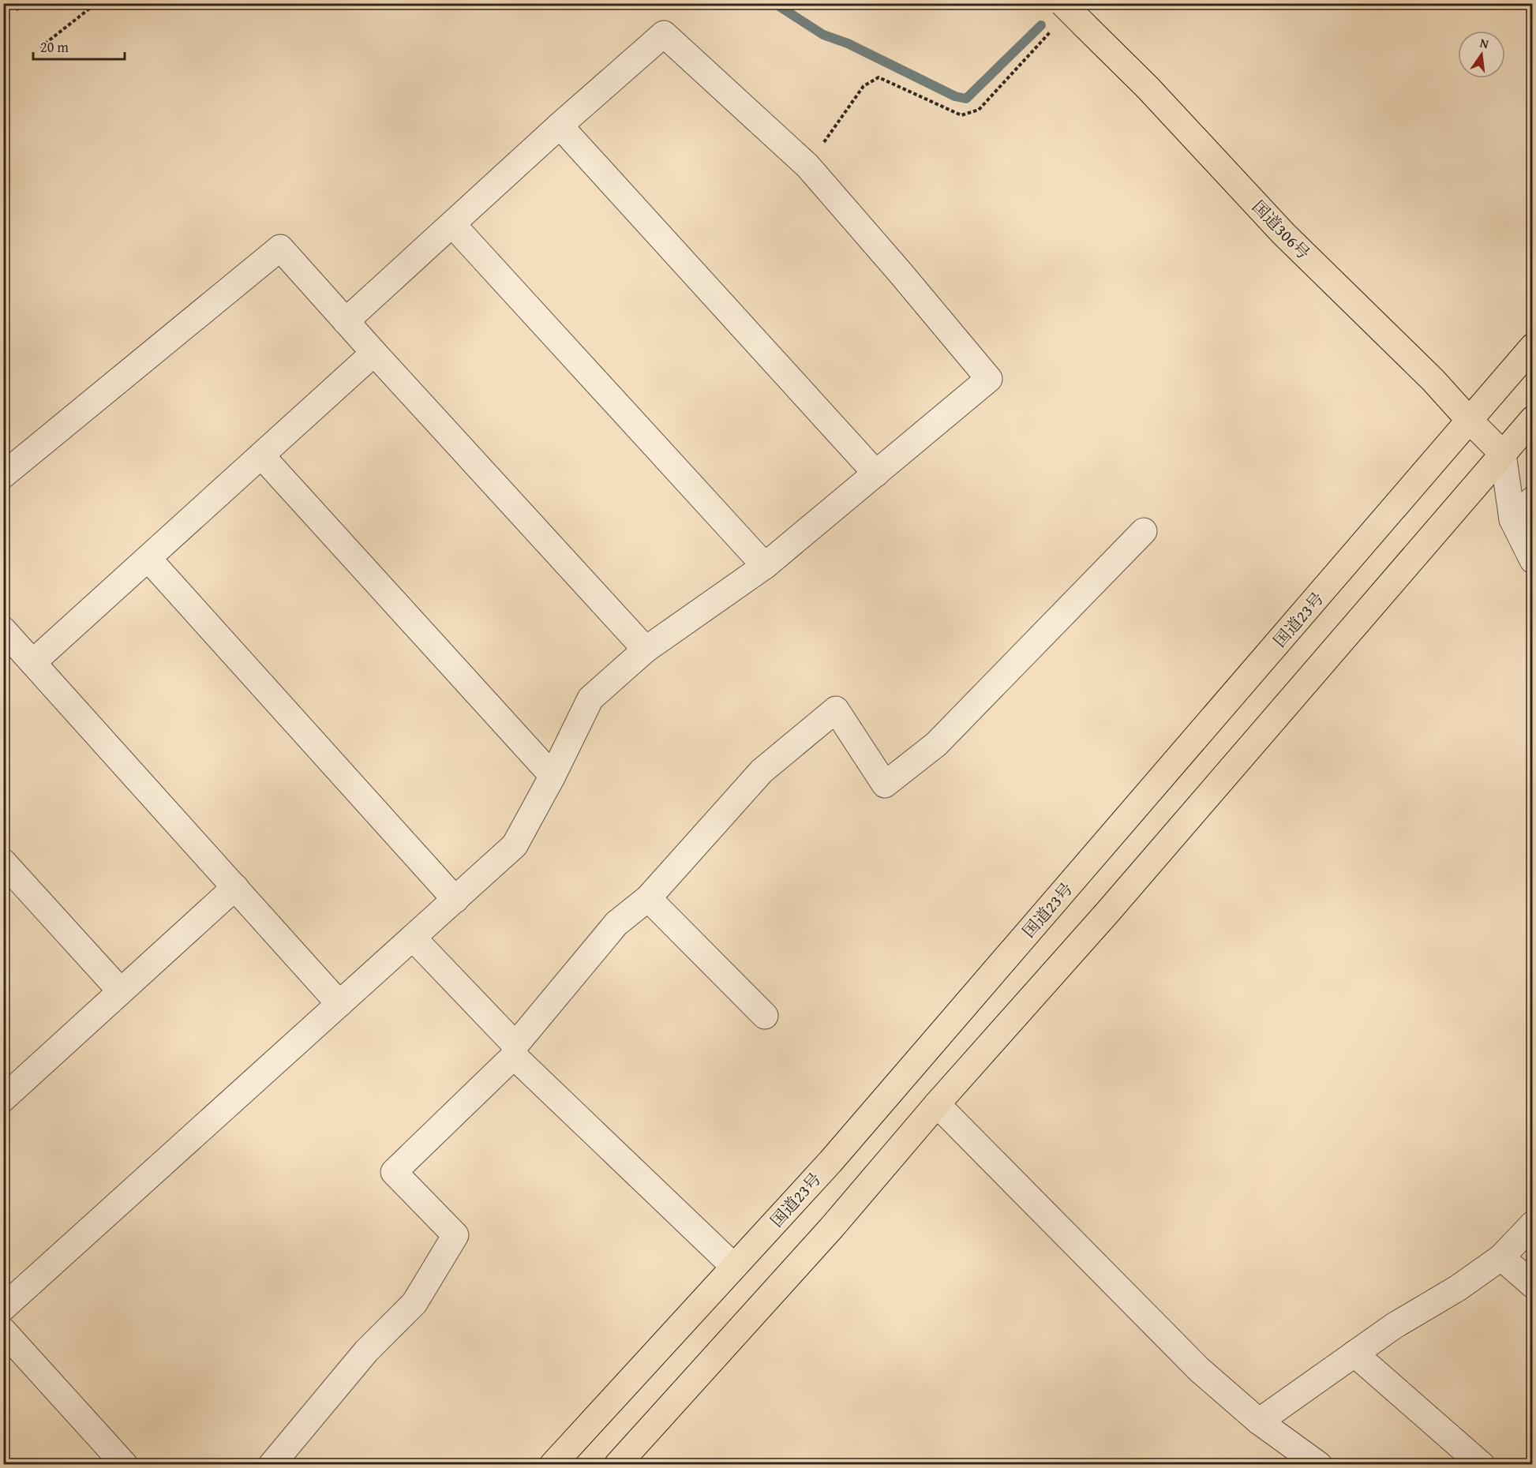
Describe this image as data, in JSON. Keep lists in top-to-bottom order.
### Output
{
  "streets": {
    "highway": ["国道306号", "国道23号"]
  },
  "crossings": [
    ["国道306号", "国道23号"]
  ],
  "scale_bar": "20 m",
  "north": "top"
}
